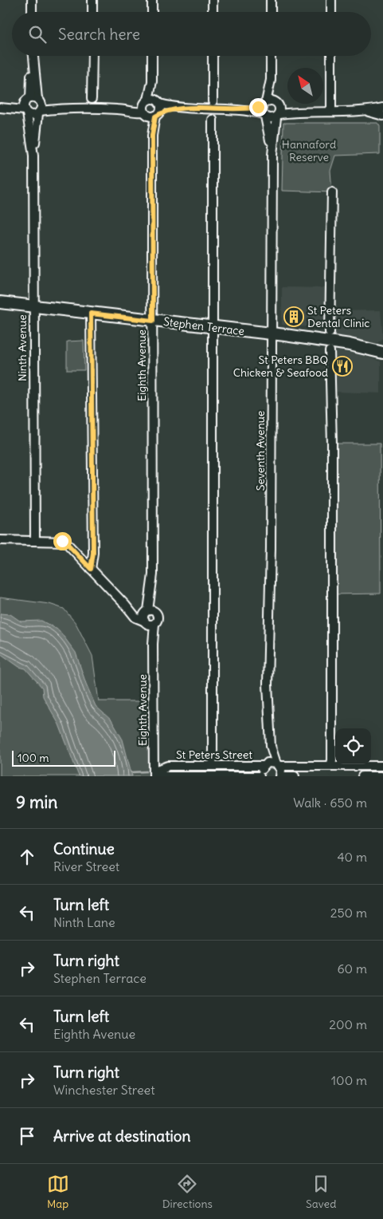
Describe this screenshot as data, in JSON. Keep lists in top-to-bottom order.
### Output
{
  "streets": {
    "main road": ["Stephen Terrace"],
    "street": [
      "Ninth Avenue",
      "Eighth Avenue",
      "Seventh Avenue",
      "St Peters Street"
    ]
  },
  "crossings": [
    ["Stephen Terrace", "Ninth Avenue"],
    ["Stephen Terrace", "Eighth Avenue"],
    ["Stephen Terrace", "Seventh Avenue"],
    ["Eighth Avenue", "St Peters Street"],
    ["Seventh Avenue", "St Peters Street"]
  ],
  "parks": ["Hannaford Reserve"],
  "places": {
    "building": ["St Peters Dental Clinic"],
    "restaurant": ["St Peters BBQ Chicken & Seafood"]
  },
  "scale_bar": "100 m",
  "north": "top left",
  "page": {
    "search": "Search here",
    "scale": "100 m",
    "heading": ["9 min", "Walk · 650 m"],
    "list": [
      ["Continue", "River Street", "40 m"],
      ["Turn left", "Ninth Lane", "250 m"],
      ["Turn right", "Stephen Terrace", "60 m"],
      ["Turn left", "Eighth Avenue", "200 m"],
      ["Turn right", "Winchester Street", "100 m"],
      "Arrive at destination"
    ],
    "nav": ["Map", "Directions", "Saved"]
  }
}
